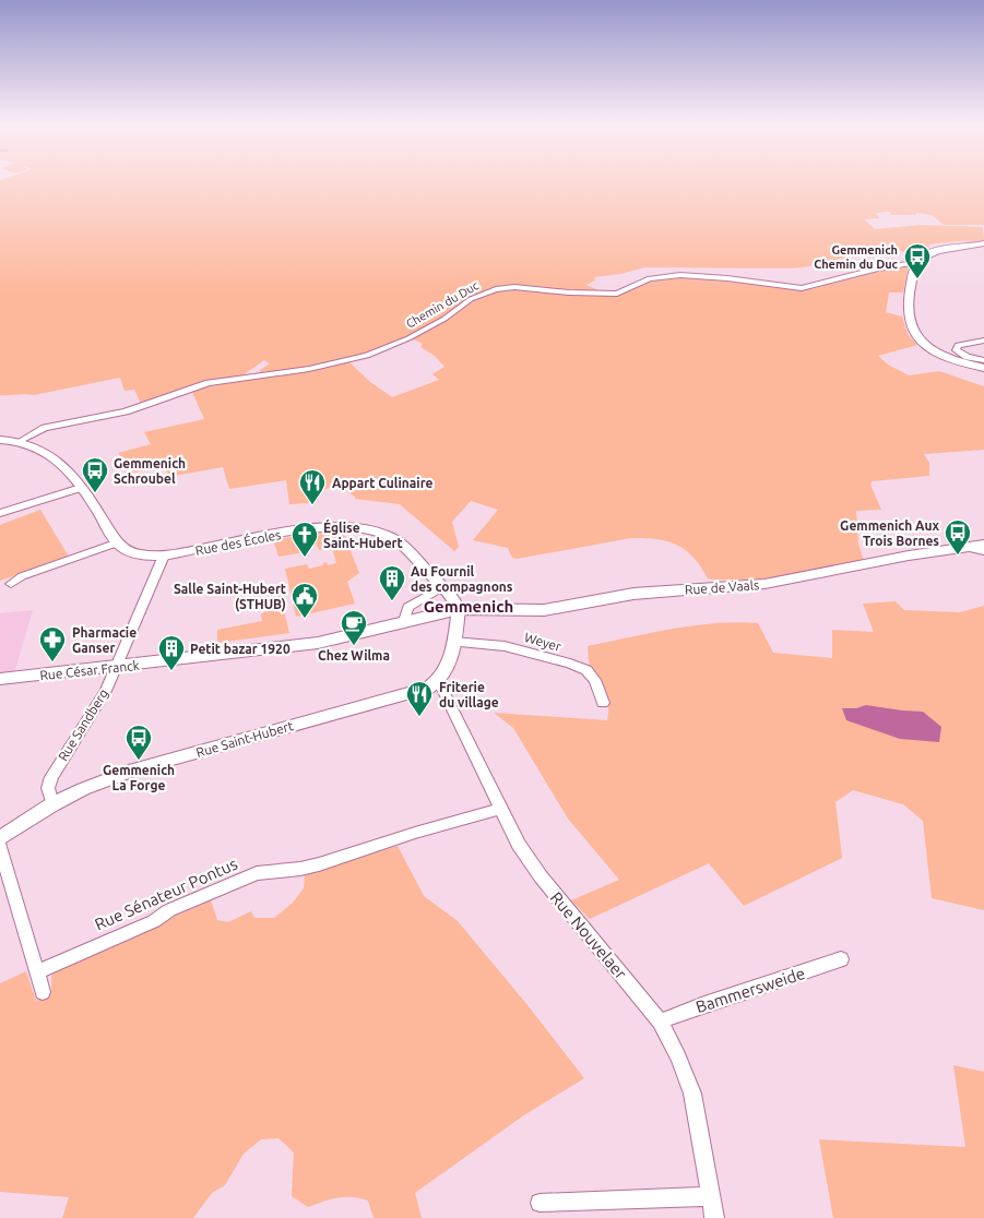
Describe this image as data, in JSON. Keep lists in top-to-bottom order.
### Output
{
  "streets": {
    "main road": ["Rue de Vaals", "Rue César Franck"],
    "street": [
      "Chemin du Duc",
      "Rue des Écoles",
      "Weyer",
      "Rue Sandberg",
      "Rue Saint-Hubert",
      "Rue Sénateur Pontus",
      "Rue Nouvelaer",
      "Bammersweide"
    ]
  },
  "crossings": [
    ["Chemin du Duc", "Rue des Écoles"],
    ["Rue des Écoles", "Rue de Vaals"],
    ["Rue des Écoles", "Rue César Franck"],
    ["Rue des Écoles", "Rue Sandberg"],
    ["Rue de Vaals", "Rue César Franck"],
    ["Rue César Franck", "Rue Sandberg"],
    ["Rue Sandberg", "Rue Saint-Hubert"],
    ["Rue Saint-Hubert", "Rue Nouvelaer"],
    ["Rue Sénateur Pontus", "Rue Nouvelaer"],
    ["Rue Nouvelaer", "Bammersweide"]
  ],
  "districts": ["Gemmenich"],
  "places": {
    "bus stop": [
      "Gemmenich Chemin du Duc",
      "Gemmenich Schroubel",
      "Gemmenich Aux Trois Bornes",
      "Gemmenich La Forge"
    ],
    "restaurant": ["Appart Culinaire", "Friterie du village"],
    "church": ["Église Saint-Hubert"],
    "building": ["Au Fournil des compagnons", "Petit bazar 1920"],
    "public building": ["Salle Saint-Hubert (STHUB)"],
    "cafe": ["Chez Wilma"],
    "pharmacy": ["Pharmacie Ganser"]
  }
}
